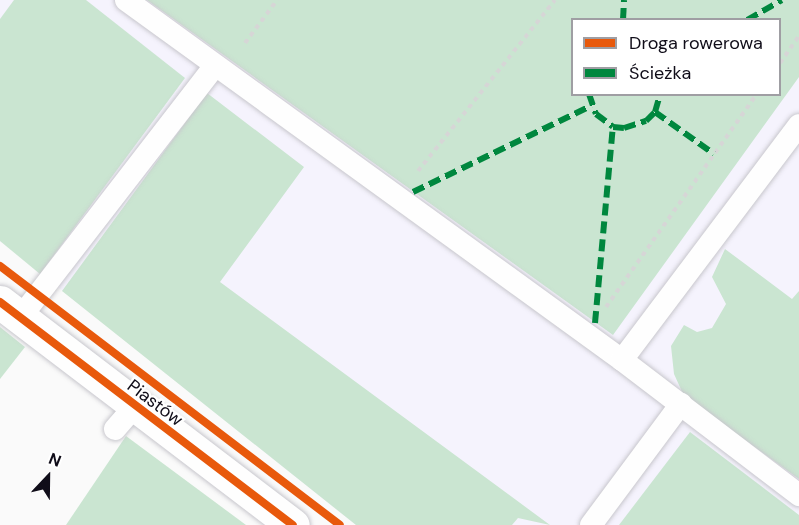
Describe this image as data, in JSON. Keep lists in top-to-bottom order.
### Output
{
  "streets": {
    "street": ["Piastów"]
  },
  "legend": ["Droga rowerowa", "Ścieżka"],
  "north": "top"
}
